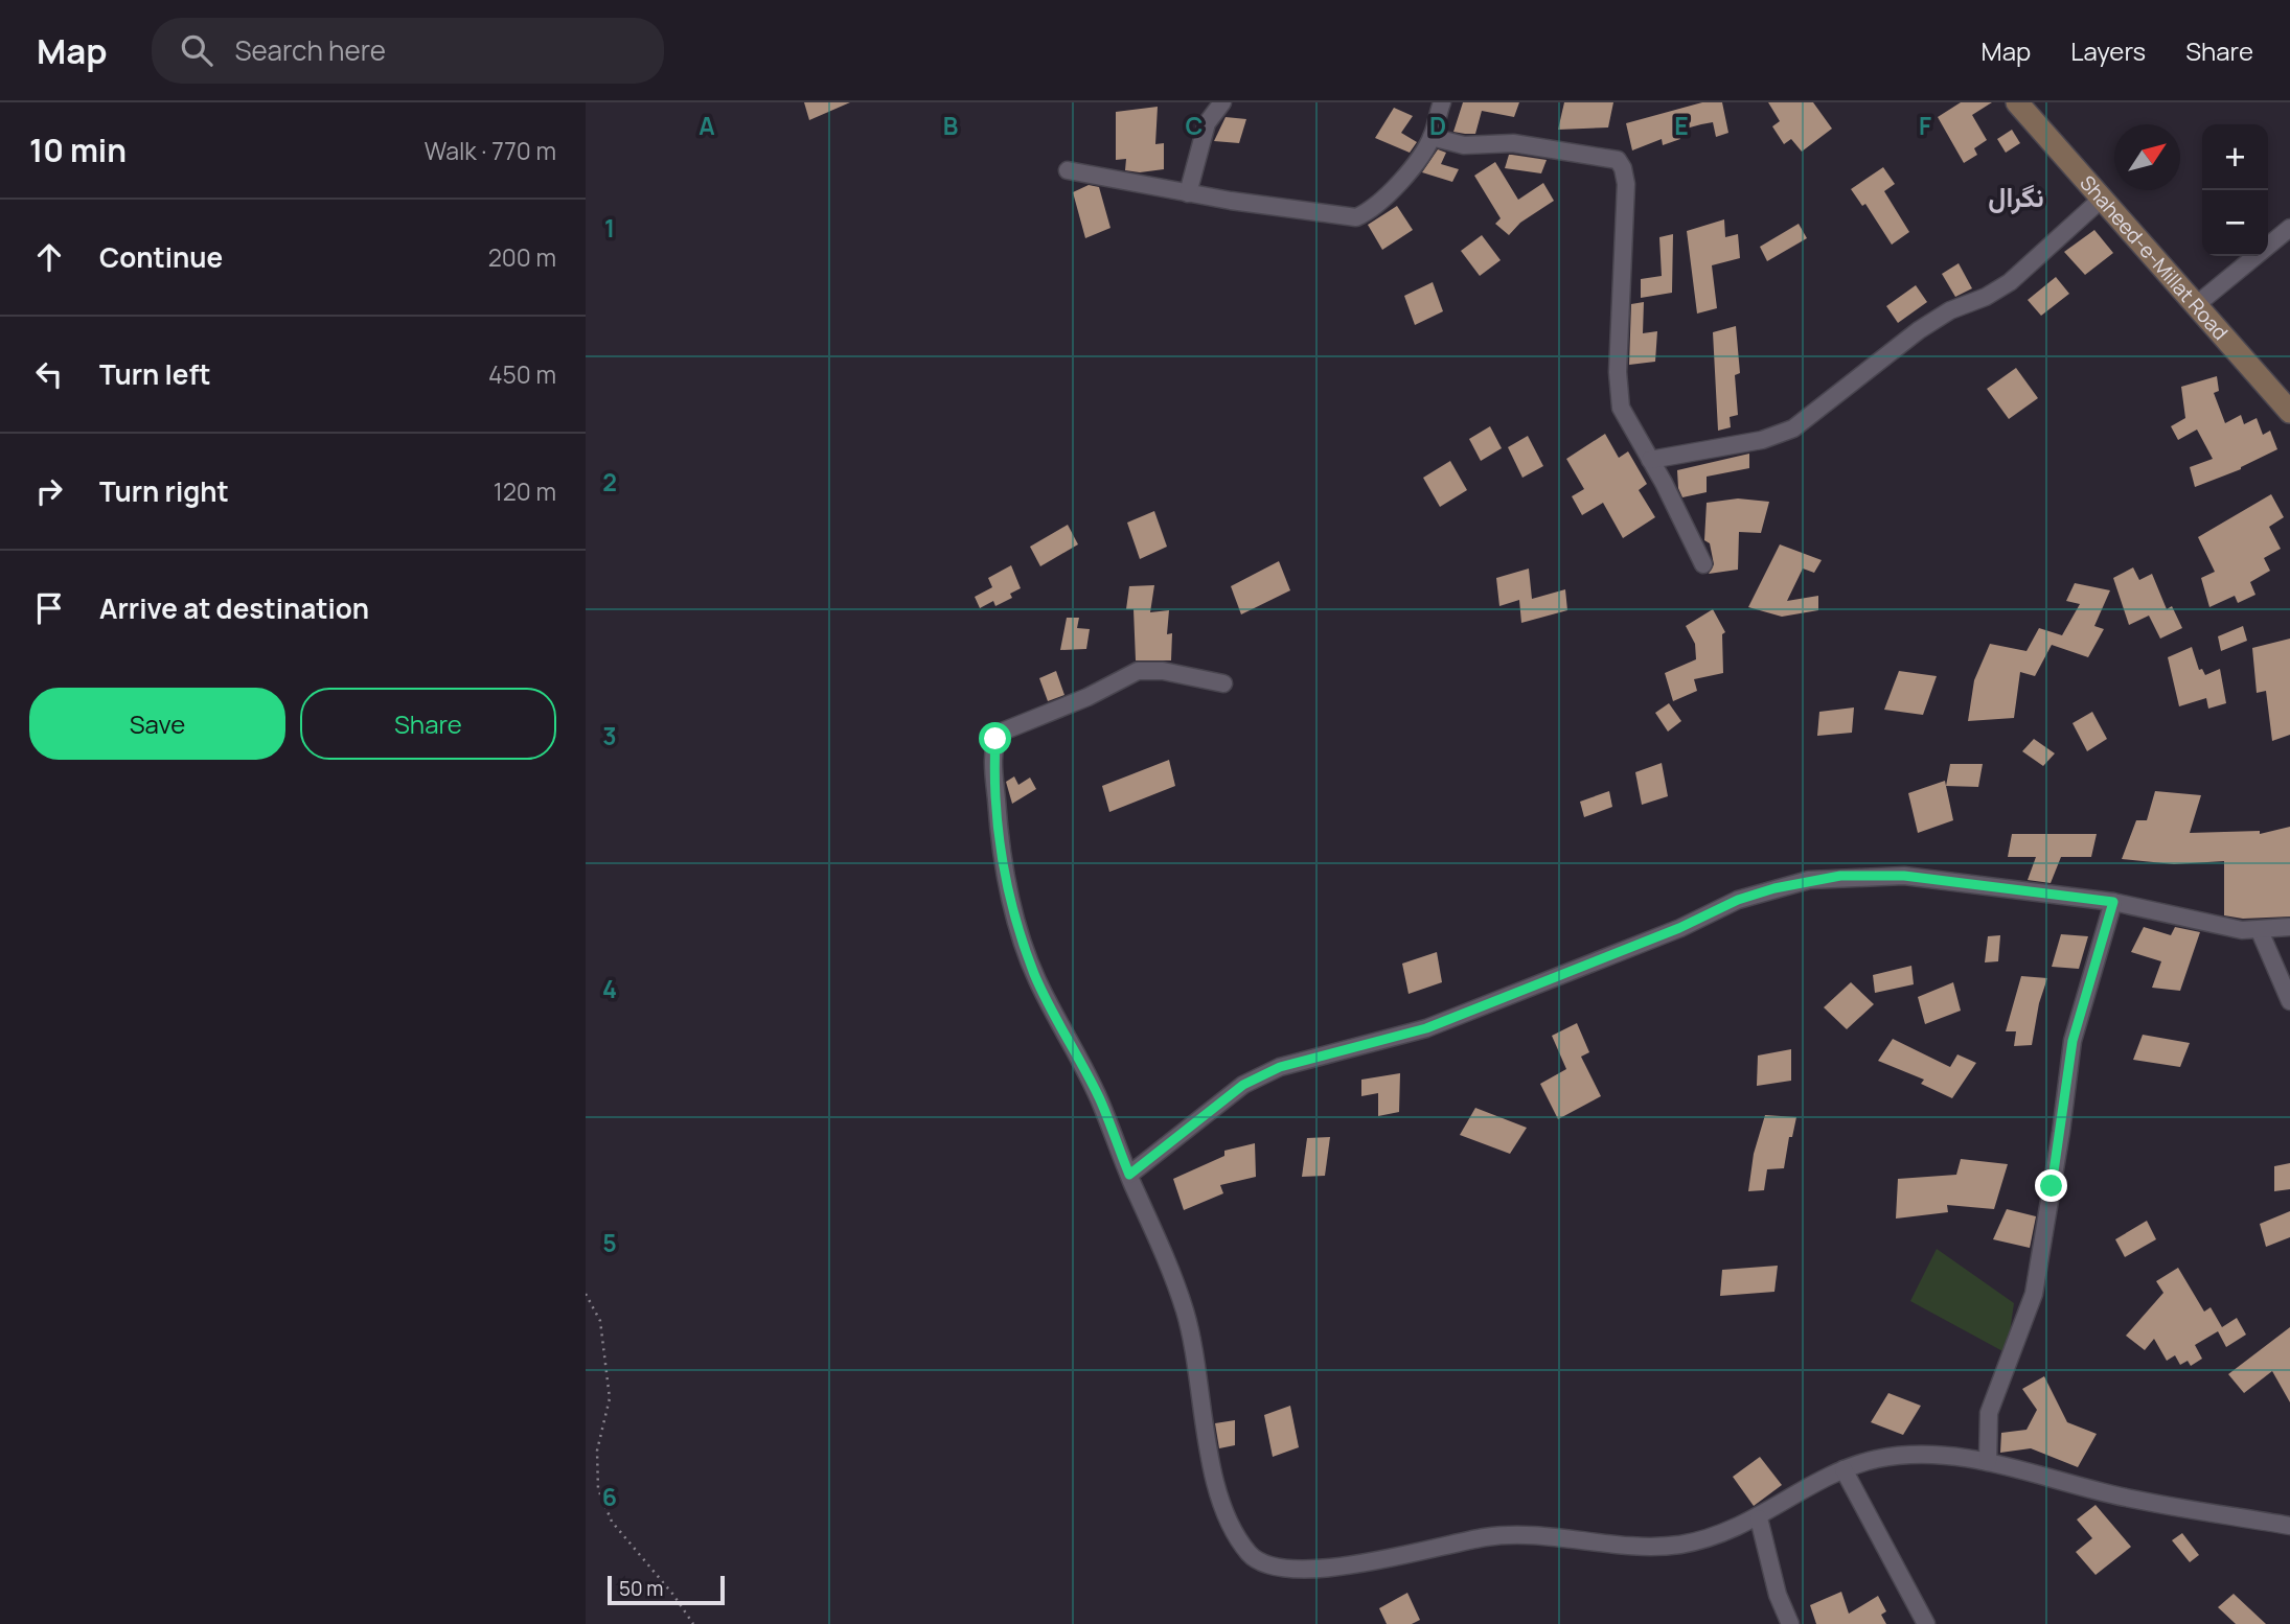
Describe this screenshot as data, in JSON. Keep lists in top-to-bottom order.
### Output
{
  "streets": {
    "main road": ["Shaheed-e-Millat Road"]
  },
  "districts": ["نگرال"],
  "scale_bar": "50 m",
  "north": "top right",
  "page": {
    "header": "Map",
    "search": "Search here",
    "nav": ["Map", "Layers", "Share"],
    "heading": ["10 min", "Walk · 770 m"],
    "map_buttons": ["+", "−"],
    "list": [
      ["Continue", "200 m"],
      ["Turn left", "450 m"],
      ["Turn right", "120 m"],
      "Arrive at destination"
    ],
    "buttons": ["Save", "Share"],
    "scale": "50 m"
  },
  "grid": {
    "columns": [
      "A",
      "B",
      "C",
      "D",
      "E",
      "F"
    ],
    "rows": [
      "1",
      "2",
      "3",
      "4",
      "5",
      "6"
    ]
  }
}
